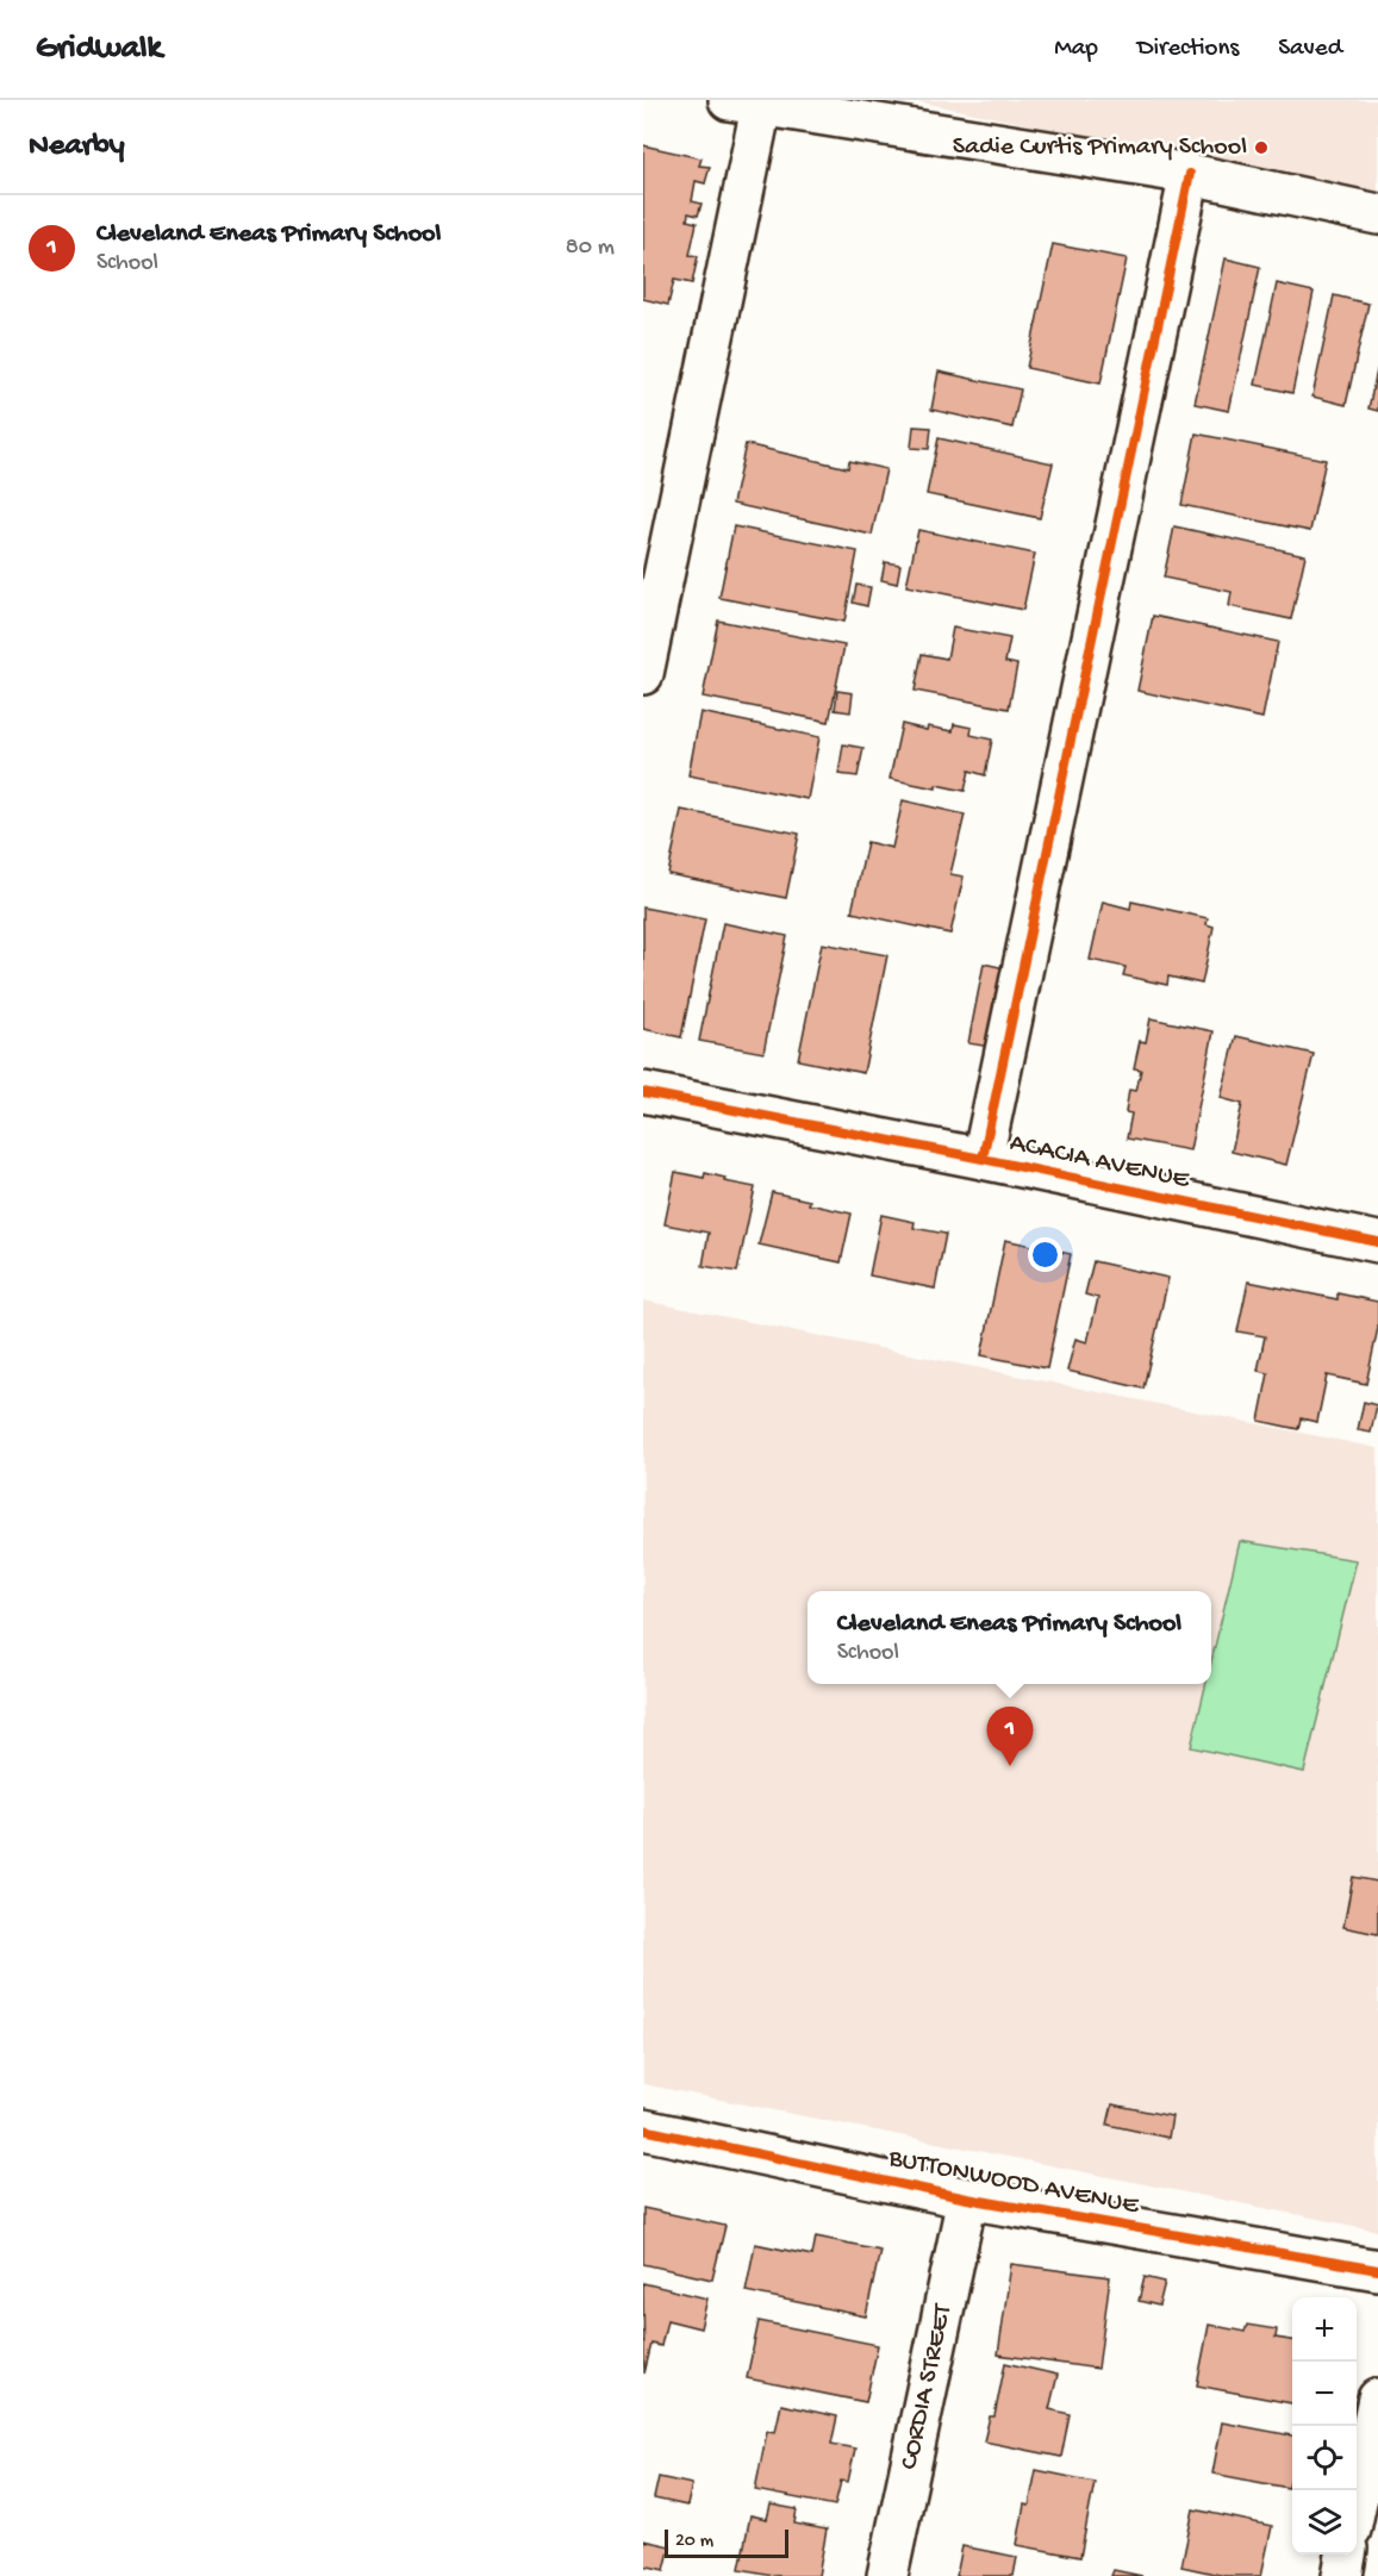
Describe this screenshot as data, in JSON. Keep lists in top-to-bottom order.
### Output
{
  "streets": {
    "street": ["ACACIA AVENUE", "BUTTONWOOD AVENUE", "CORDIA STREET"]
  },
  "crossings": [
    ["BUTTONWOOD AVENUE", "CORDIA STREET"]
  ],
  "places": ["Sadie Curtis Primary School"],
  "scale_bar": "20 m",
  "page": {
    "header": "Gridwalk",
    "nav": ["Map", "Directions", "Saved"],
    "heading": "Nearby",
    "list": [
      {
        "mark": "1",
        "name": "Cleveland Eneas Primary School",
        "note": "School",
        "value": "80 m"
      }
    ],
    "popup": ["Cleveland Eneas Primary School", "School"],
    "pins": "1",
    "map_buttons": ["+", "−"],
    "scale": "20 m"
  }
}
